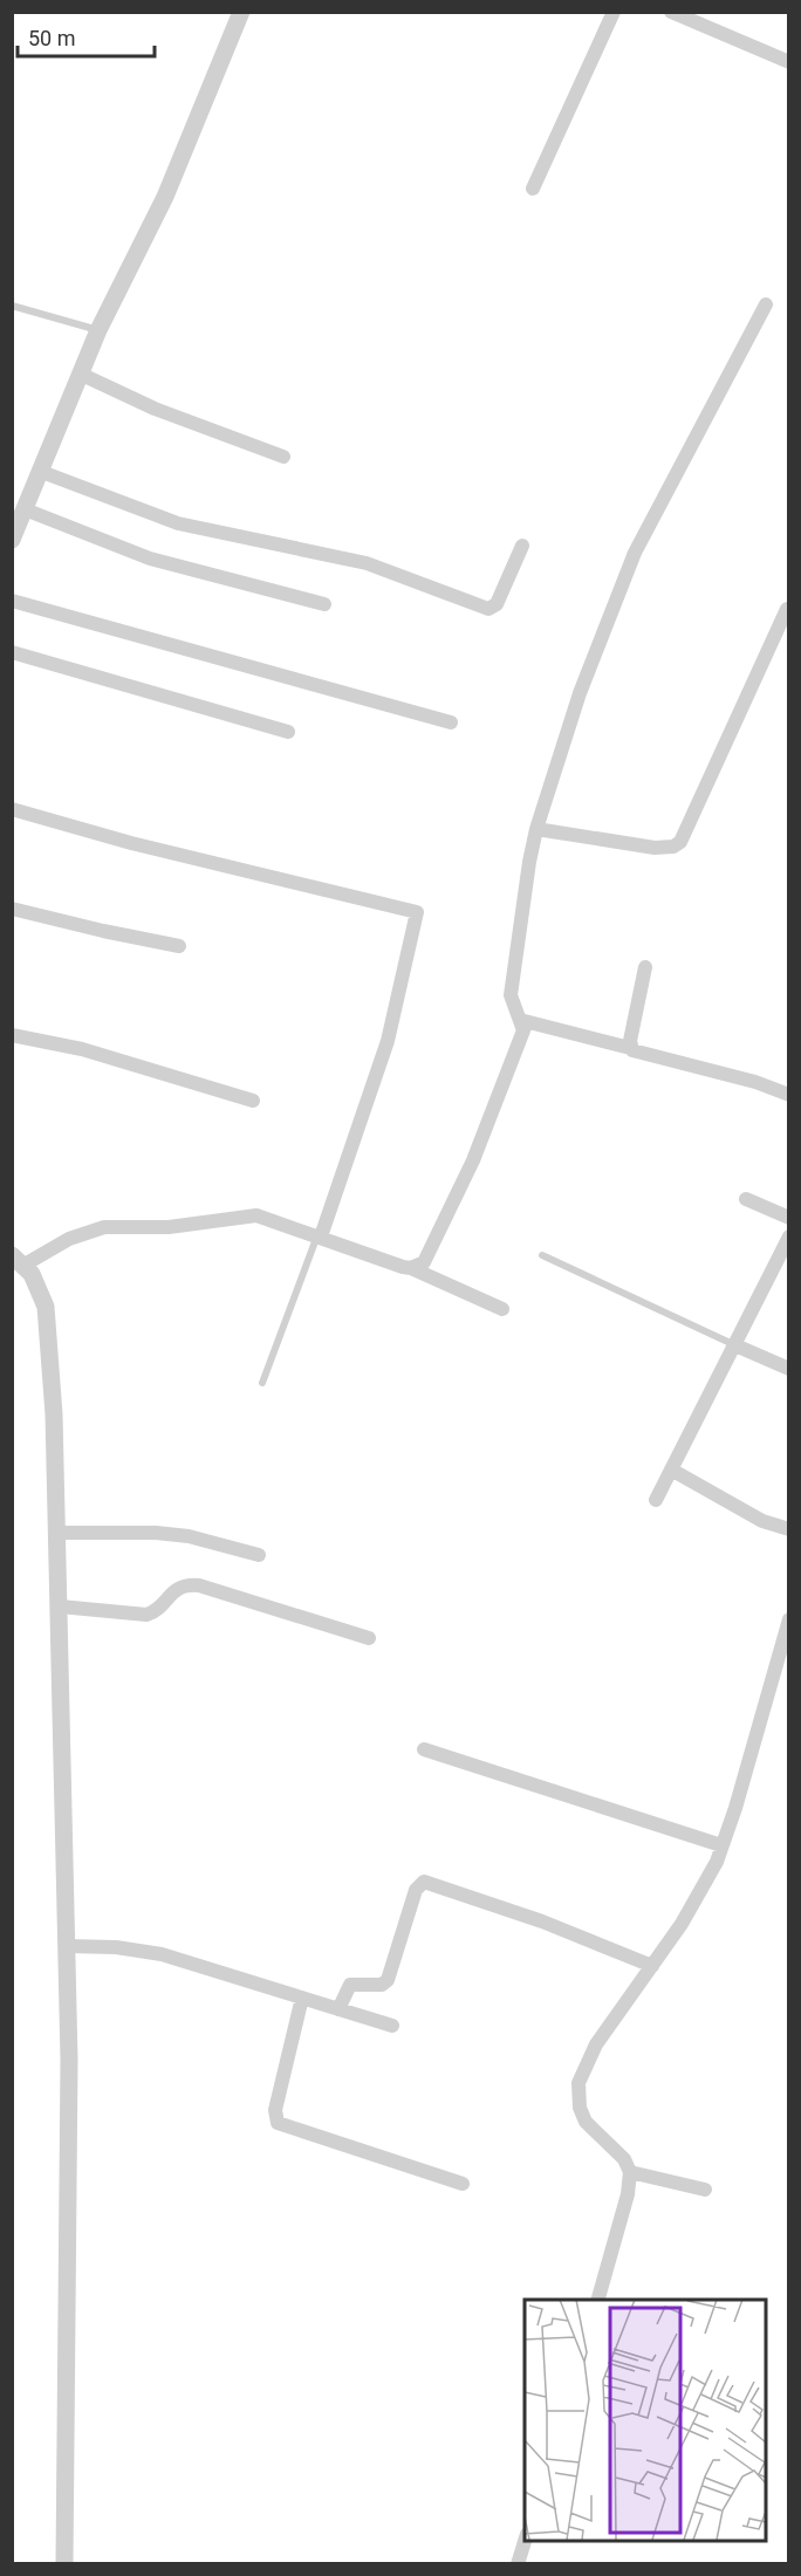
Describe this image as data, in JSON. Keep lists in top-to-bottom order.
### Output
{
  "scale_bar": "50 m"
}
